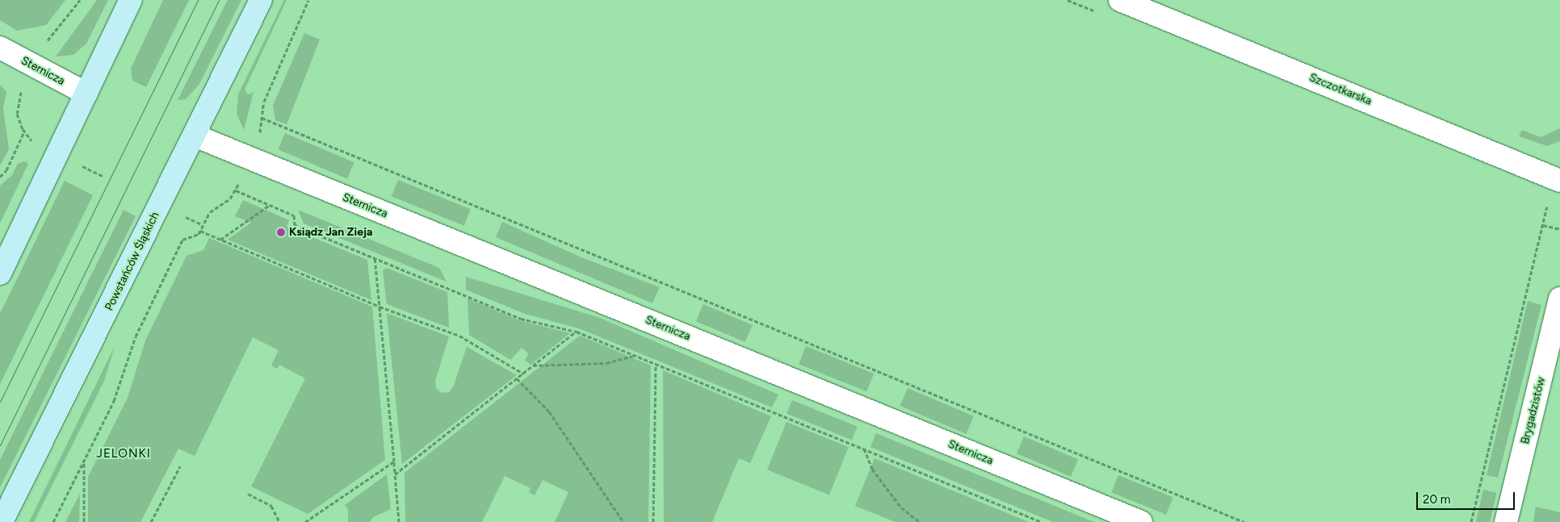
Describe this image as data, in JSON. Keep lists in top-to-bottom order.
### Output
{
  "streets": {
    "main road": ["Powstańców Śląskich"],
    "street": ["Sternicza", "Szczotkarska", "Brygadzistów"]
  },
  "crossings": [
    ["Sternicza", "Powstańców Śląskich"]
  ],
  "districts": ["JELONKI"],
  "places": ["Ksiądz Jan Zieja"],
  "scale_bar": "20 m"
}
